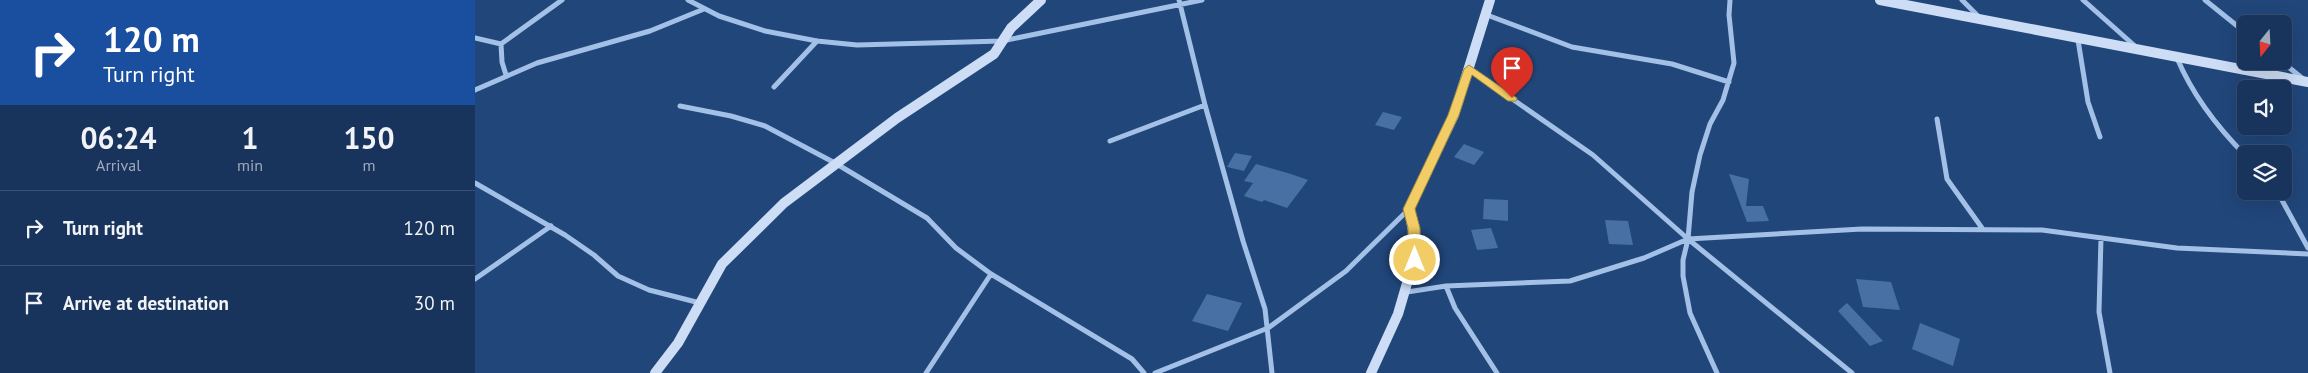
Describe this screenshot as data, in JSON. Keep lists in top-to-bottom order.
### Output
{
  "north": "bottom",
  "page": {
    "turn": ["120 m", "Turn right"],
    "eta": [
      "06:24",
      "Arrival",
      "1",
      "min",
      "150",
      "m"
    ],
    "list": [
      {
        "name": "Turn right",
        "value": "120 m"
      },
      {
        "name": "Arrive at destination",
        "value": "30 m"
      }
    ]
  }
}
